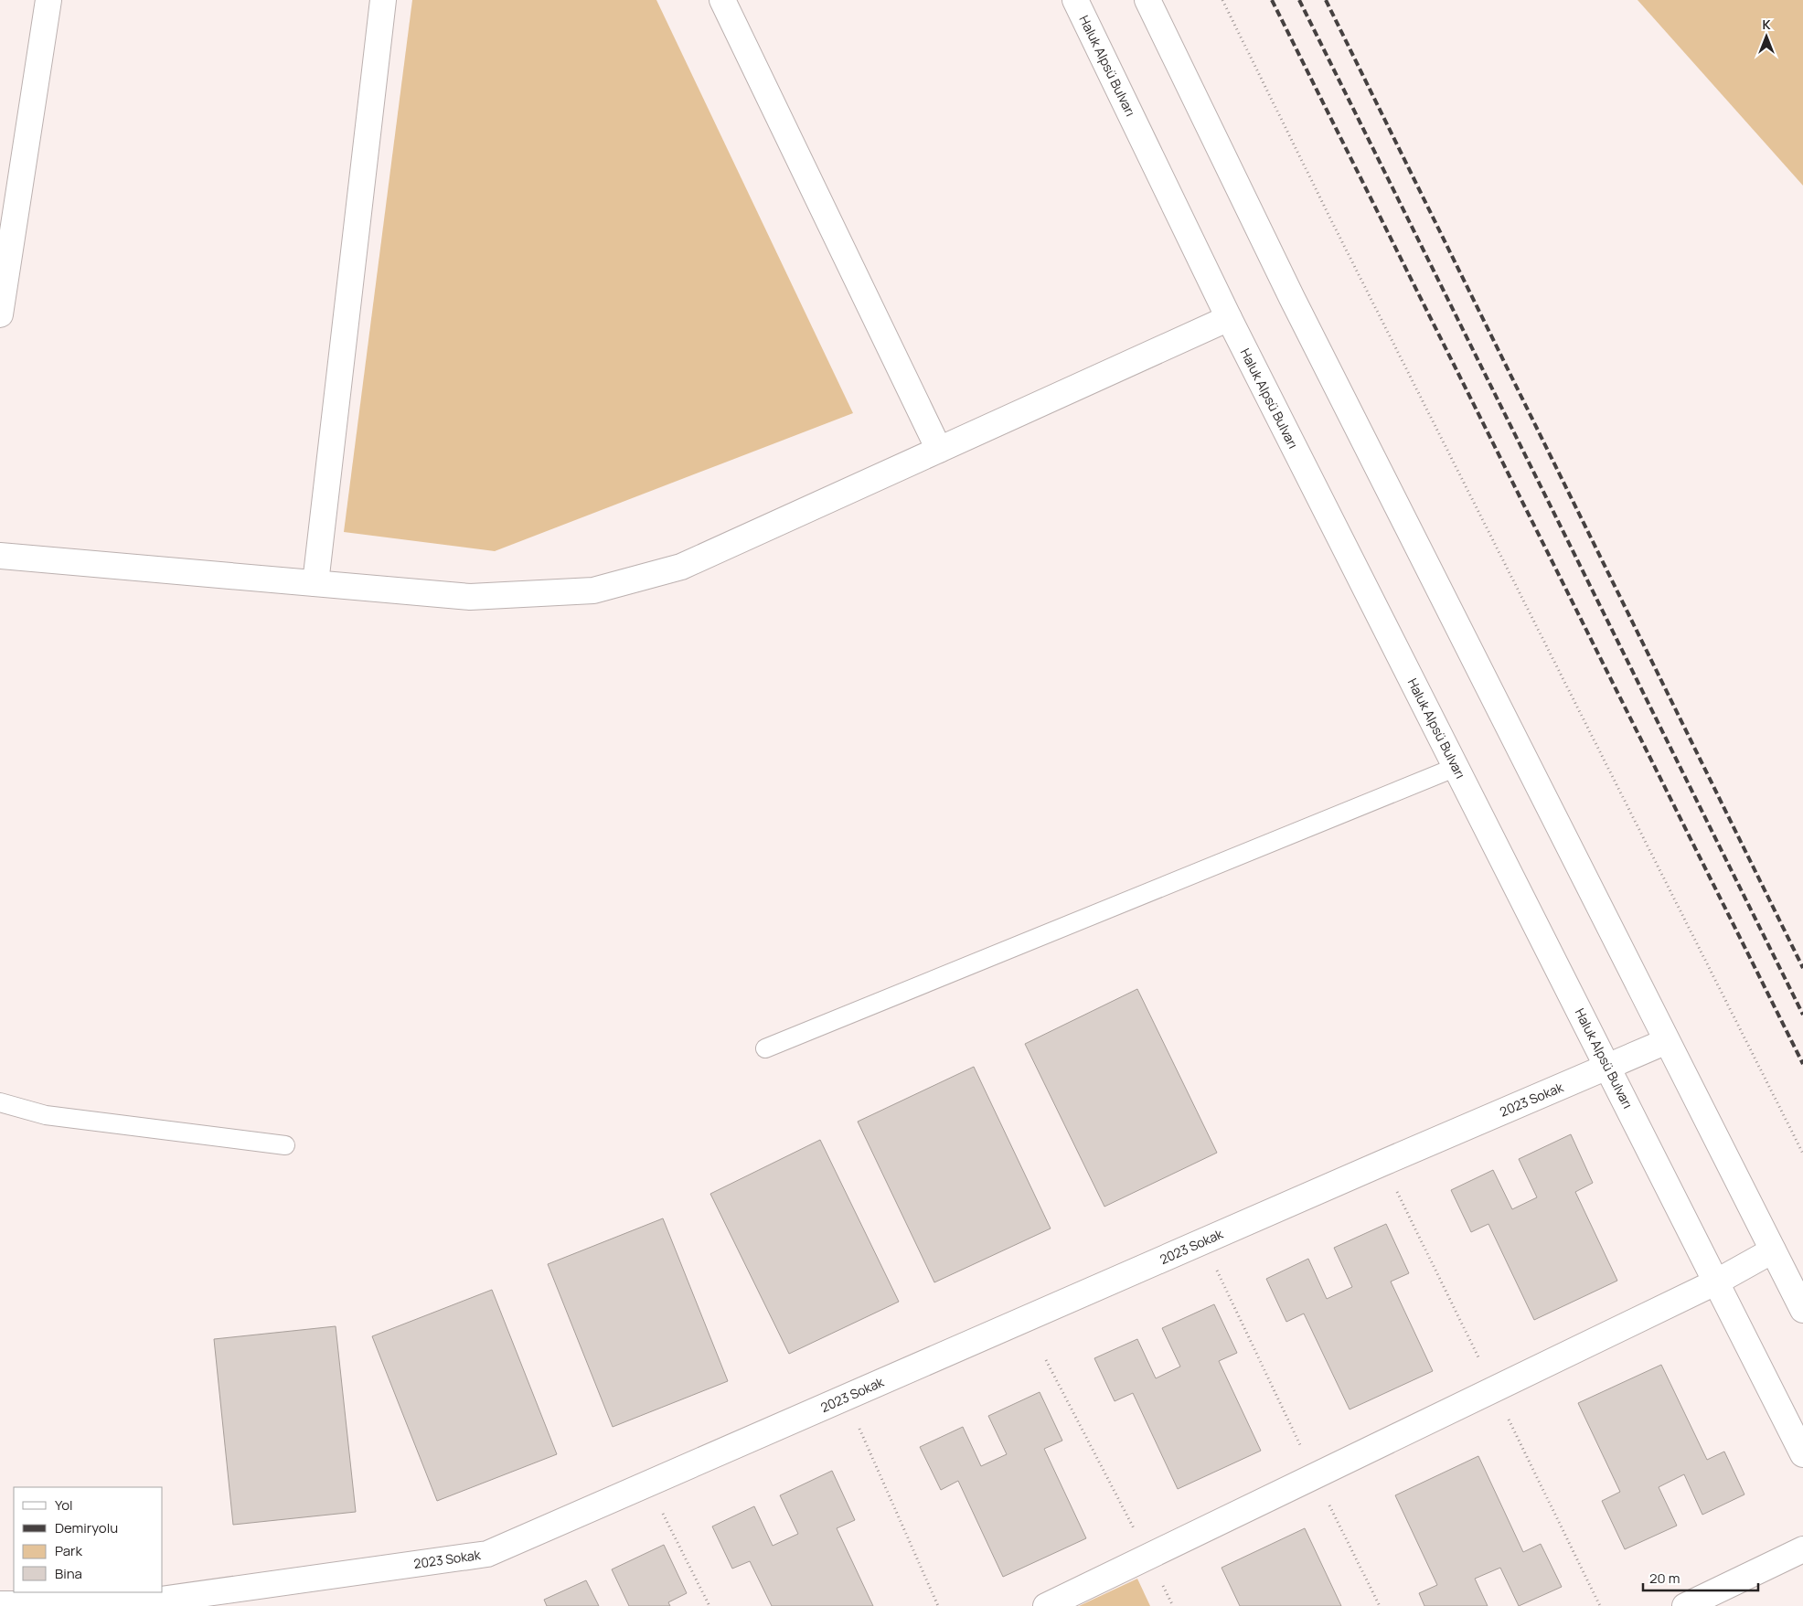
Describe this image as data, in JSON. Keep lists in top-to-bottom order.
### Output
{
  "streets": {
    "street": ["Haluk Alpsü Bulvarı", "2023 Sokak"]
  },
  "crossings": [
    ["Haluk Alpsü Bulvarı", "2023 Sokak"]
  ],
  "legend": [
    "Yol",
    "Demiryolu",
    "Park",
    "Bina"
  ],
  "scale_bar": "20 m",
  "north": "top"
}
